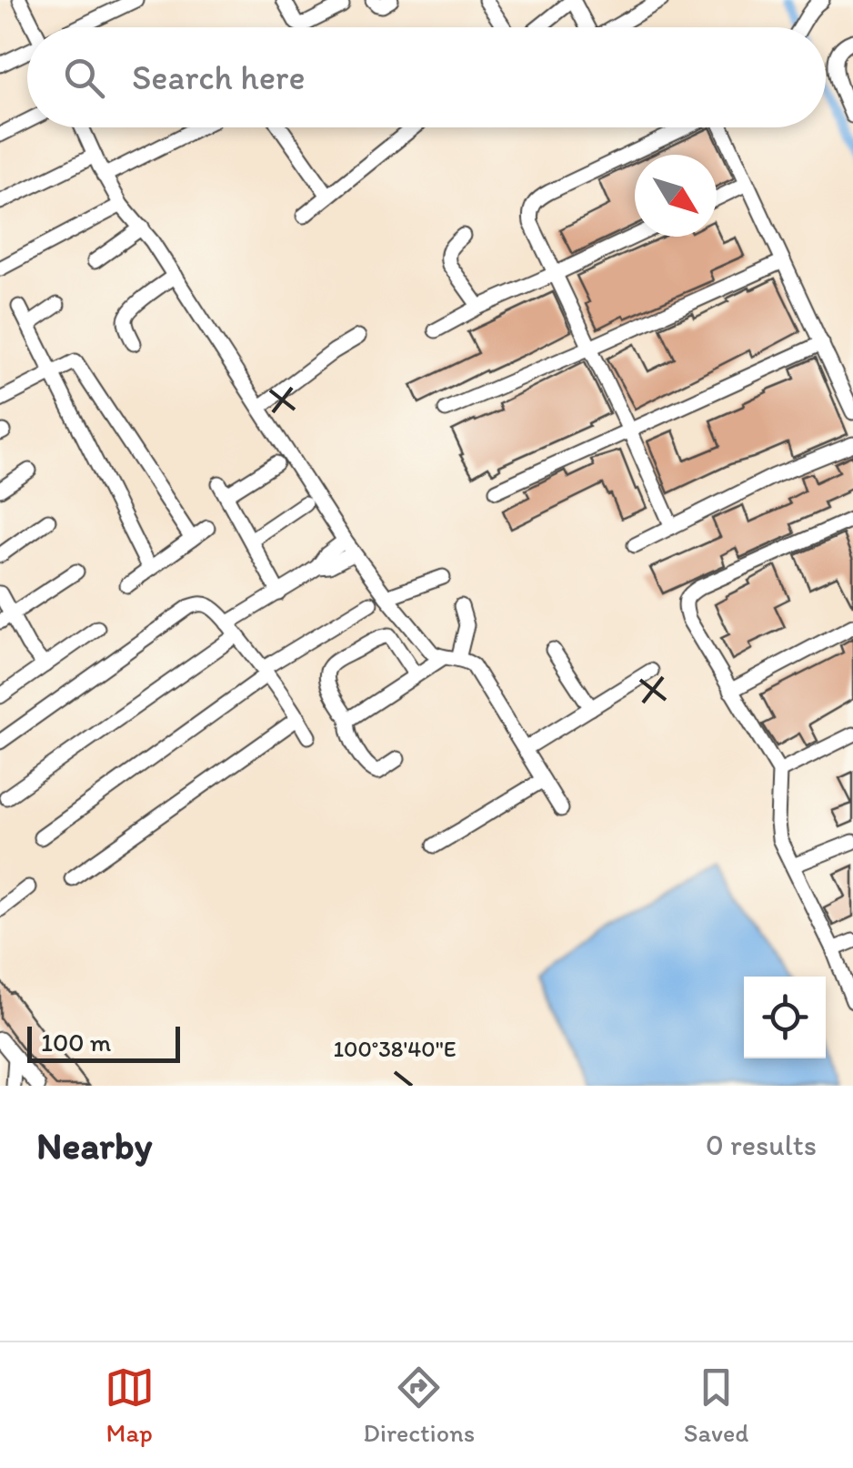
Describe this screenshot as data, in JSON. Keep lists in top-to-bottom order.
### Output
{
  "scale_bar": "100 m",
  "north": "bottom right",
  "page": {
    "search": "Search here",
    "scale": "100 m",
    "heading": ["Nearby", "0 results"],
    "nav": ["Map", "Directions", "Saved"]
  },
  "coordinates": ["100°38'40\"E"]
}
